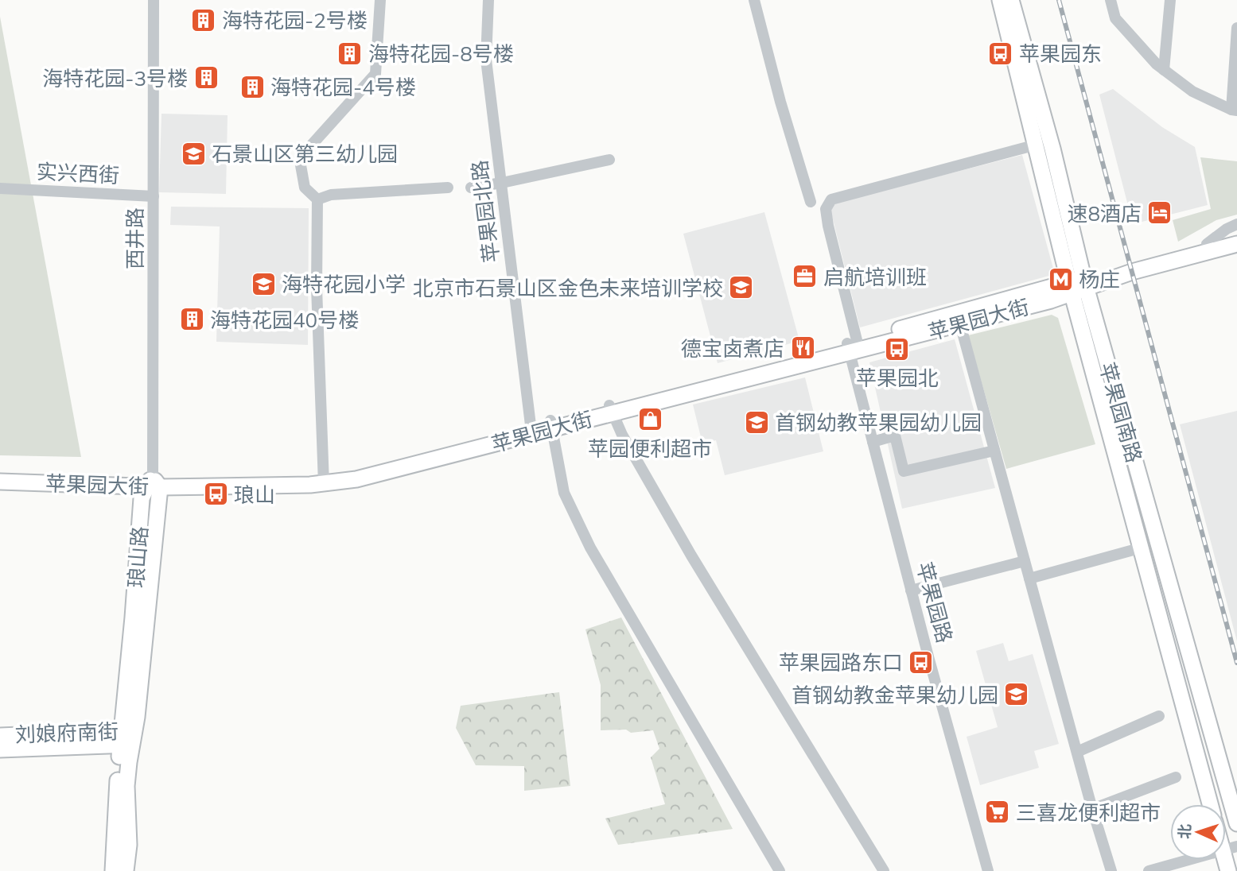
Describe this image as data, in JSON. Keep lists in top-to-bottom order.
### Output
{
  "streets": {
    "main road": [
      "苹果园大街",
      "苹果园南路",
      "琅山路",
      "刘娘府南街"
    ],
    "street": [
      "实兴西街",
      "苹果园北路",
      "西井路",
      "苹果园路"
    ]
  },
  "crossings": [
    ["实兴西街", "西井路"],
    ["苹果园北路", "苹果园大街"],
    ["西井路", "苹果园大街"],
    ["西井路", "琅山路"],
    ["苹果园大街", "苹果园南路"],
    ["苹果园大街", "琅山路"],
    ["苹果园大街", "苹果园路"],
    ["苹果园南路", "苹果园路"],
    ["琅山路", "刘娘府南街"]
  ],
  "places": {
    "building": [
      "海特花园-2号楼",
      "海特花园-8号楼",
      "海特花园-3号楼",
      "海特花园-4号楼",
      "海特花园40号楼"
    ],
    "bus stop": [
      "苹果园东",
      "苹果园北",
      "琅山",
      "苹果园路东口"
    ],
    "school or university": [
      "石景山区第三幼儿园",
      "海特花园小学",
      "北京市石景山区金色未来培训学校",
      "首钢幼教苹果园幼儿园",
      "首钢幼教金苹果幼儿园"
    ],
    "hotel": ["速8酒店"],
    "office": ["启航培训班"],
    "metro station": ["杨庄"],
    "restaurant": ["德宝卤煮店"],
    "shop": ["苹园便利超市"],
    "supermarket": ["三喜龙便利超市"]
  },
  "north": "left"
}
